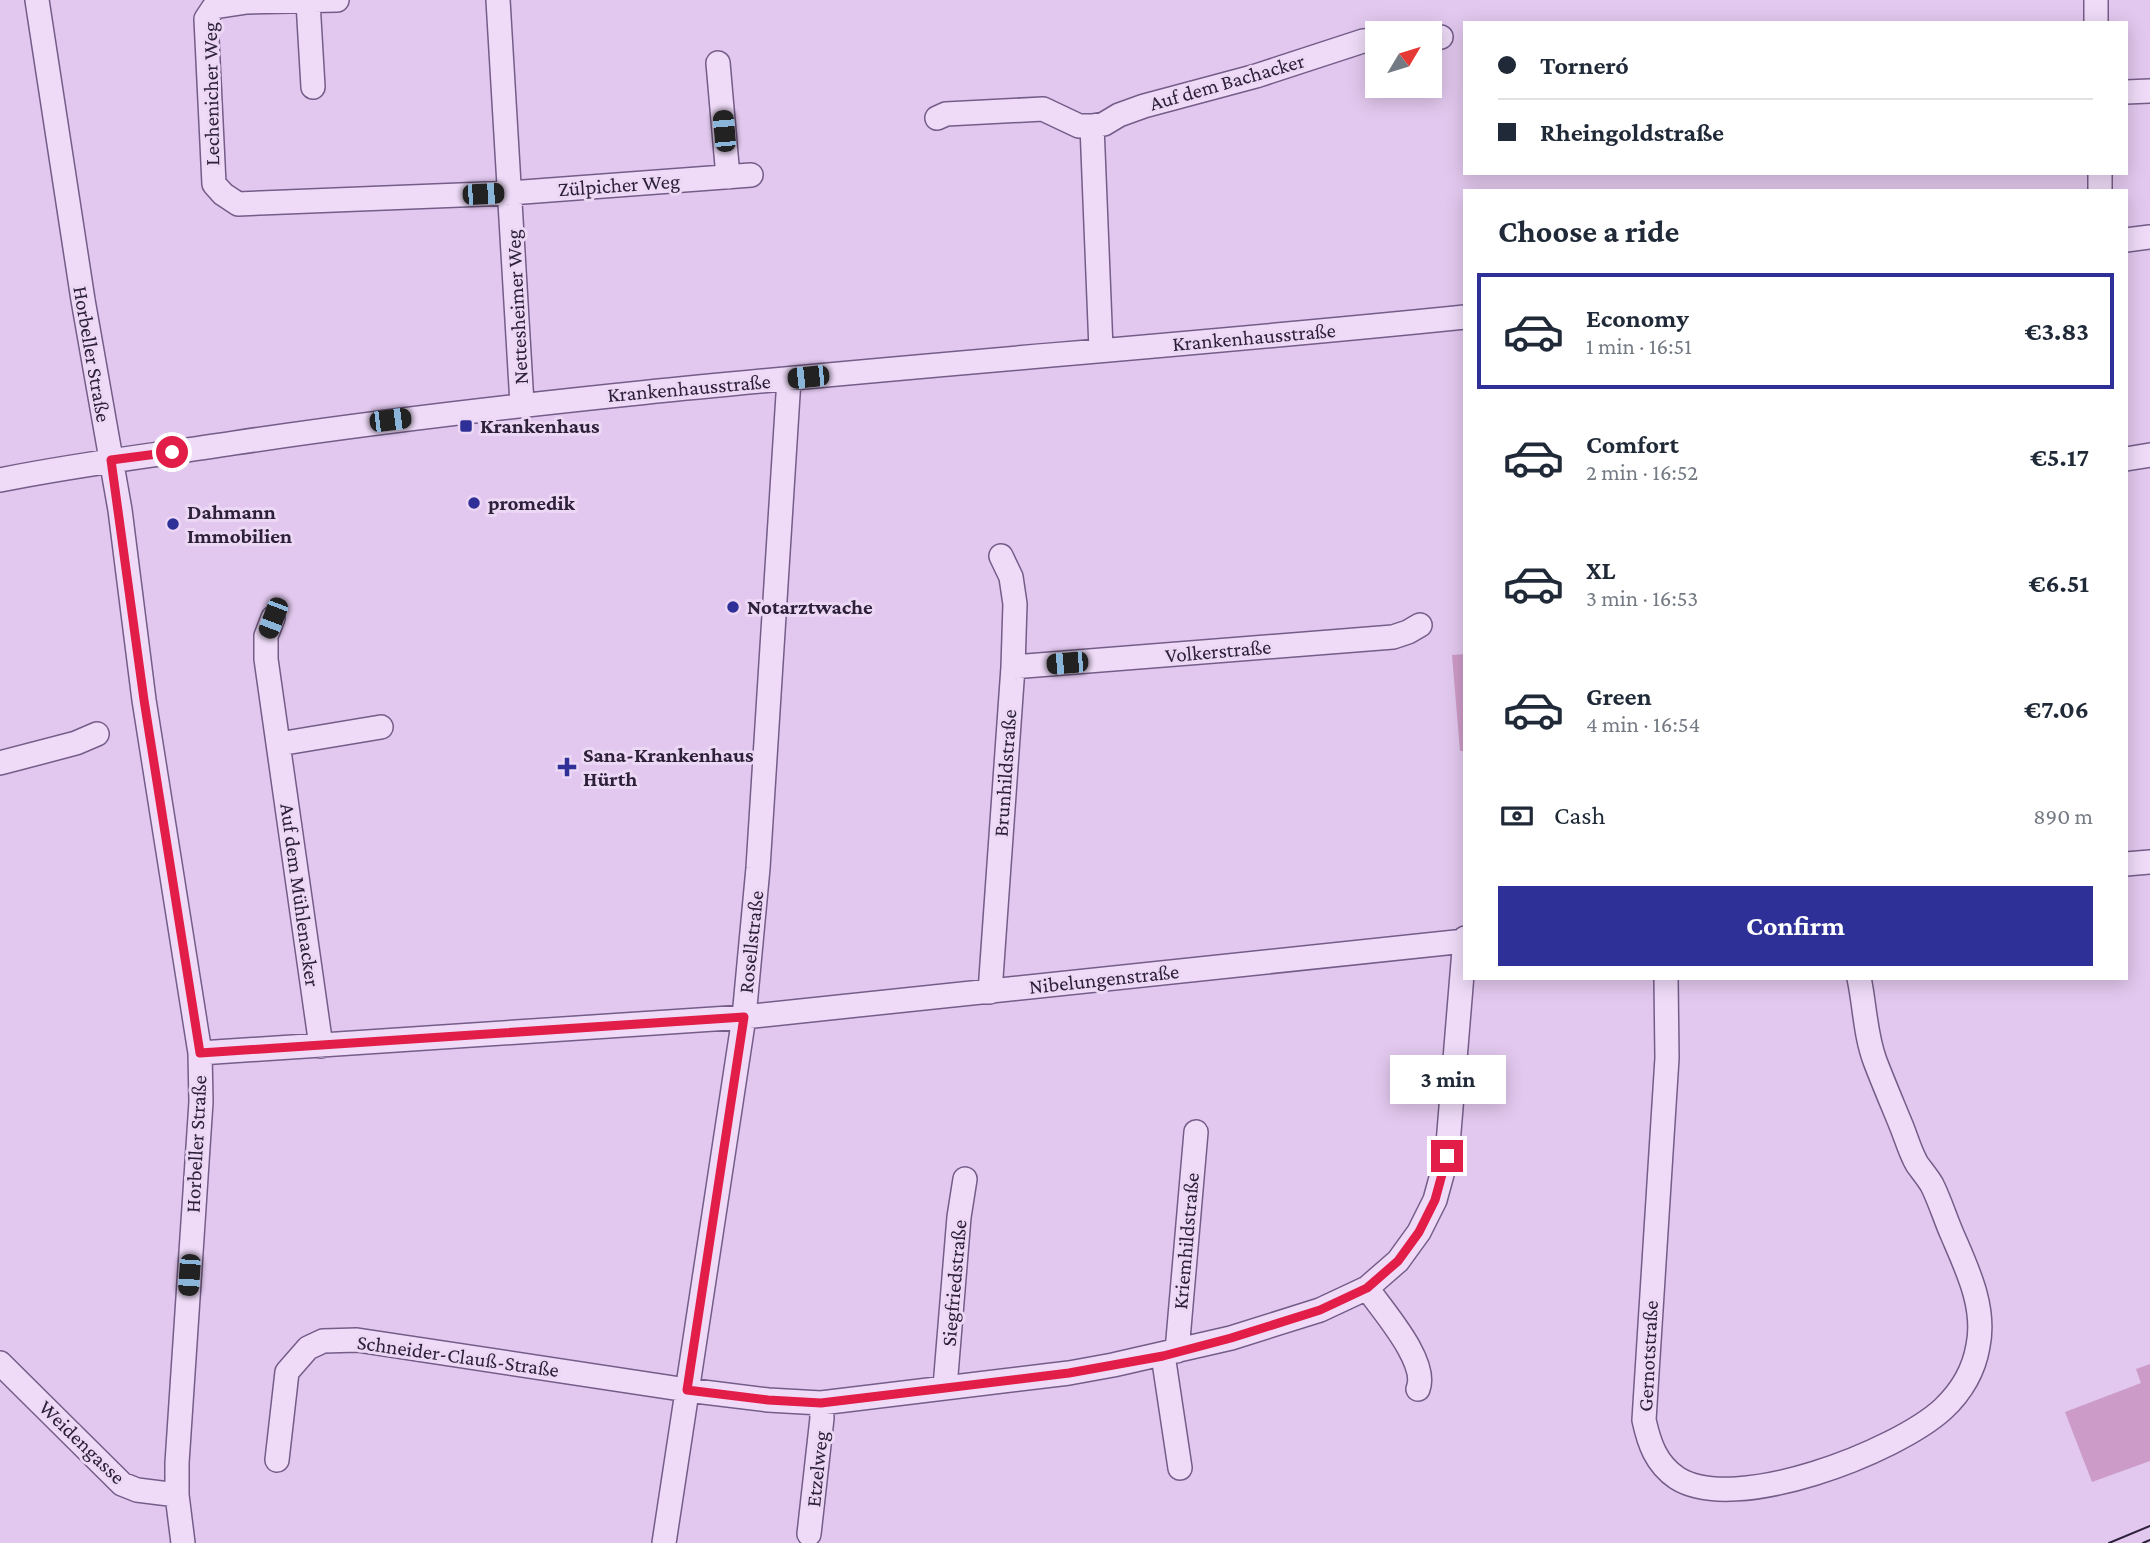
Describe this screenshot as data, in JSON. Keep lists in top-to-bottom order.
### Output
{
  "streets": {
    "street": [
      "Auf dem Bachacker",
      "Lechenicher Weg",
      "Zülpicher Weg",
      "Nettesheimer Weg",
      "Krankenhausstraße",
      "Horbeller Straße",
      "Volkerstraße",
      "Brunhildstraße",
      "Auf dem Mühlenacker",
      "Rosellstraße",
      "Nibelungenstraße",
      "Kriemhildstraße",
      "Siegfriedstraße",
      "Schneider-Clauß-Straße",
      "Gernotstraße",
      "Weidengasse",
      "Etzelweg"
    ]
  },
  "crossings": [
    ["Lechenicher Weg", "Zülpicher Weg"],
    ["Lechenicher Weg", "Nettesheimer Weg"],
    ["Zülpicher Weg", "Nettesheimer Weg"],
    ["Nettesheimer Weg", "Krankenhausstraße"],
    ["Krankenhausstraße", "Horbeller Straße"],
    ["Krankenhausstraße", "Rosellstraße"],
    ["Horbeller Straße", "Nibelungenstraße"],
    ["Horbeller Straße", "Weidengasse"],
    ["Volkerstraße", "Brunhildstraße"],
    ["Brunhildstraße", "Nibelungenstraße"],
    ["Auf dem Mühlenacker", "Nibelungenstraße"],
    ["Rosellstraße", "Nibelungenstraße"],
    ["Rosellstraße", "Schneider-Clauß-Straße"],
    ["Kriemhildstraße", "Schneider-Clauß-Straße"],
    ["Siegfriedstraße", "Schneider-Clauß-Straße"],
    ["Schneider-Clauß-Straße", "Etzelweg"]
  ],
  "places": {
    "transit": ["Krankenhaus"],
    "other": ["promedik", "Dahmann Immobilien", "Notarztwache"],
    "health": ["Sana-Krankenhaus Hürth"]
  },
  "north": "top right",
  "page": {
    "banner": ["Torneró", "Rheingoldstraße"],
    "heading": "Choose a ride",
    "list": [
      {
        "name": "Economy",
        "note": "1 min · 16:51",
        "value": "€3.83"
      },
      {
        "name": "Comfort",
        "note": "2 min · 16:52",
        "value": "€5.17"
      },
      {
        "name": "XL",
        "note": "3 min · 16:53",
        "value": "€6.51"
      },
      {
        "name": "Green",
        "note": "4 min · 16:54",
        "value": "€7.06"
      }
    ],
    "pay": ["Cash", "890 m"],
    "buttons": "Confirm",
    "bubble": "3 min"
  }
}
